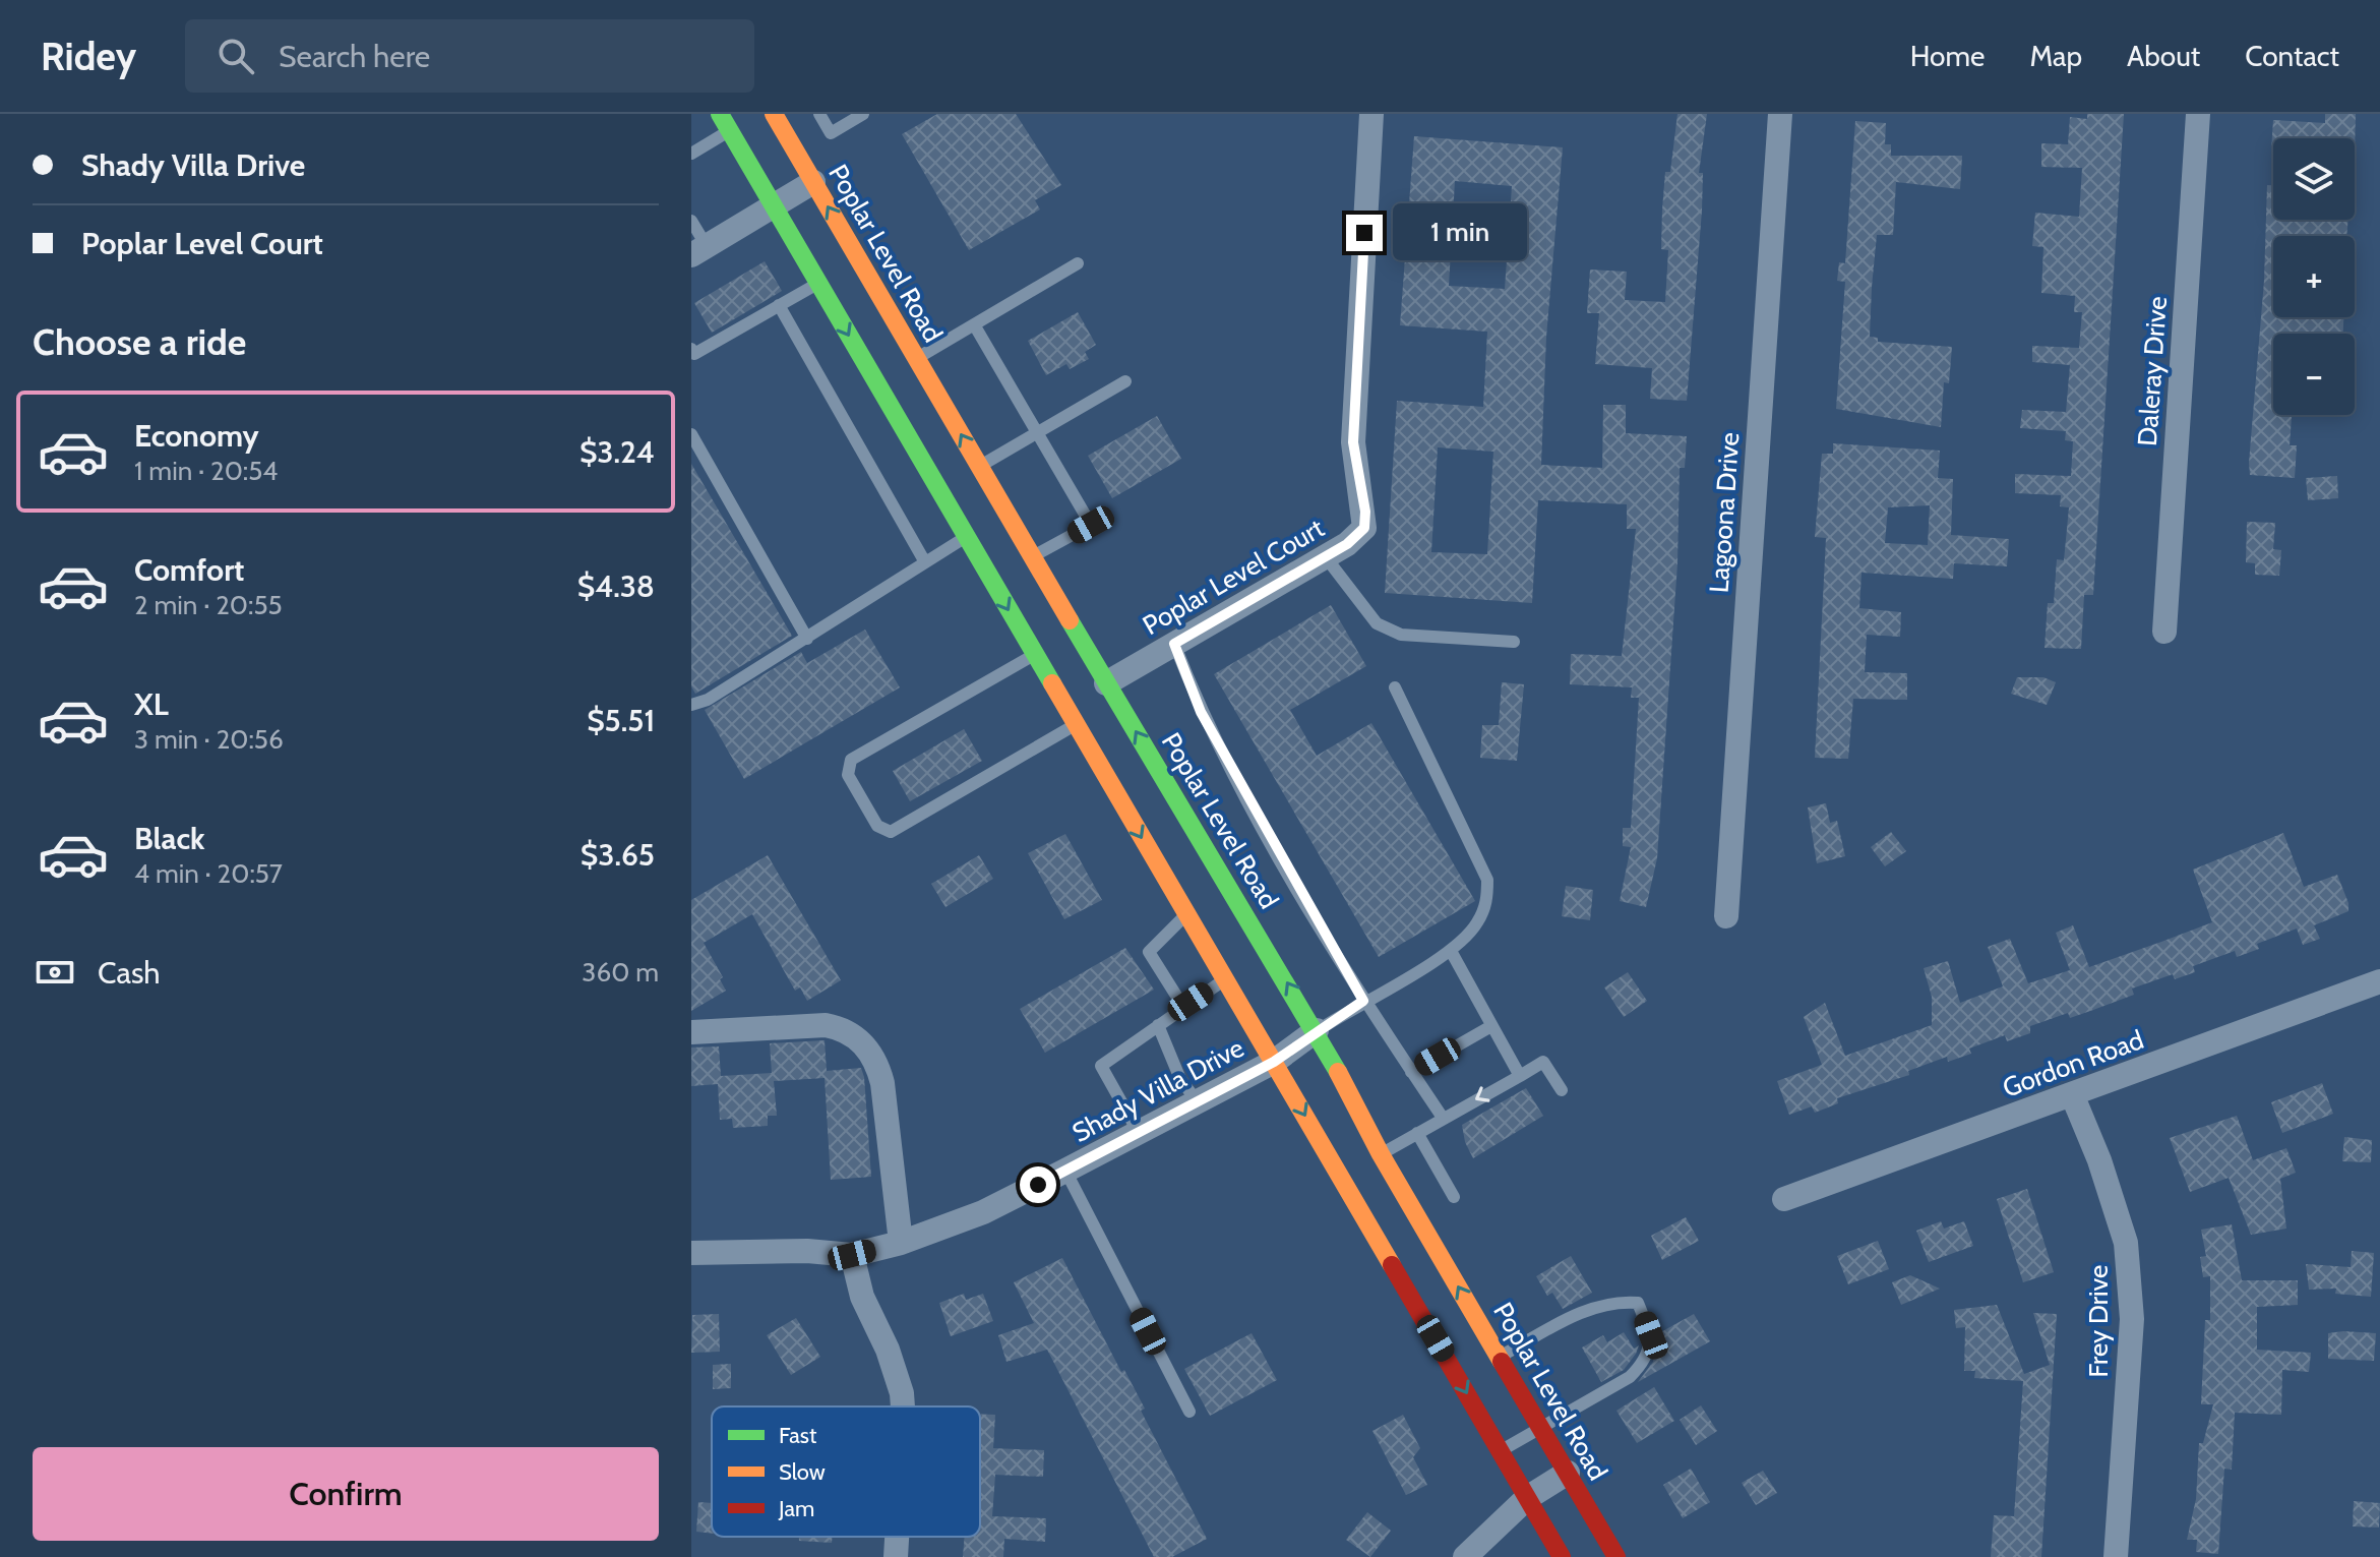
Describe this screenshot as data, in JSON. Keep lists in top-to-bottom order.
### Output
{
  "streets": {
    "main road": ["Poplar Level Road"],
    "street": [
      "Daleray Drive",
      "Lagoona Drive",
      "Poplar Level Court",
      "Gordon Road",
      "Shady Villa Drive",
      "Frey Drive"
    ]
  },
  "crossings": [
    ["Poplar Level Road", "Poplar Level Court"],
    ["Poplar Level Road", "Shady Villa Drive"],
    ["Gordon Road", "Frey Drive"]
  ],
  "legend": ["Fast", "Slow", "Jam"],
  "page": {
    "header": "Ridey",
    "search": "Search here",
    "nav": [
      "Home",
      "Map",
      "About",
      "Contact"
    ],
    "banner": ["Shady Villa Drive", "Poplar Level Court"],
    "map_buttons": ["+", "−"],
    "bubble": "1 min",
    "heading": "Choose a ride",
    "list": [
      {
        "name": "Economy",
        "note": "1 min · 20:54",
        "value": "$3.24"
      },
      {
        "name": "Comfort",
        "note": "2 min · 20:55",
        "value": "$4.38"
      },
      {
        "name": "XL",
        "note": "3 min · 20:56",
        "value": "$5.51"
      },
      {
        "name": "Black",
        "note": "4 min · 20:57",
        "value": "$3.65"
      }
    ],
    "pay": ["Cash", "360 m"],
    "buttons": "Confirm"
  }
}
